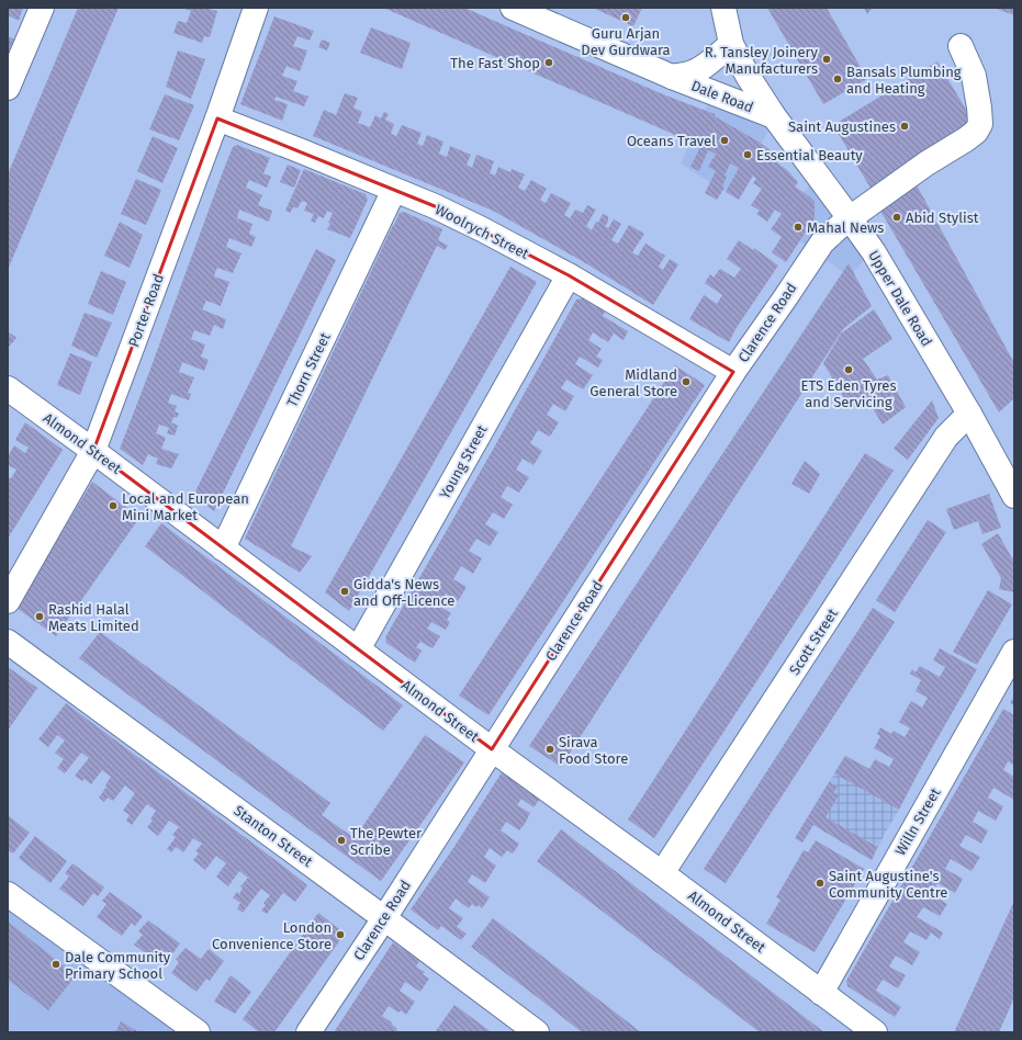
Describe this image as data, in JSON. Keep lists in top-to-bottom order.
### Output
{
  "streets": {
    "street": [
      "Dale Road",
      "Woolrych Street",
      "Upper Dale Road",
      "Porter Road",
      "Clarence Road",
      "Thorn Street",
      "Almond Street",
      "Young Street",
      "Scott Street",
      "Willn Street",
      "Stanton Street"
    ]
  },
  "crossings": [
    ["Dale Road", "Upper Dale Road"],
    ["Woolrych Street", "Porter Road"],
    ["Woolrych Street", "Clarence Road"],
    ["Woolrych Street", "Thorn Street"],
    ["Woolrych Street", "Young Street"],
    ["Upper Dale Road", "Clarence Road"],
    ["Upper Dale Road", "Scott Street"],
    ["Porter Road", "Almond Street"],
    ["Clarence Road", "Almond Street"],
    ["Clarence Road", "Stanton Street"],
    ["Thorn Street", "Almond Street"],
    ["Almond Street", "Young Street"],
    ["Almond Street", "Scott Street"],
    ["Almond Street", "Willn Street"]
  ],
  "places": [
    "Guru Arjan Dev Gurdwara",
    "R. Tansley Joinery Manufacturers",
    "The Fast Shop",
    "Bansals Plumbing and Heating",
    "Saint Augustines",
    "Oceans Travel",
    "Essential Beauty",
    "Abid Stylist",
    "Mahal News",
    "ETS Eden Tyres and Servicing",
    "Midland General Store",
    "Local and European Mini Market",
    "Gidda's News and Off-Licence",
    "Rashid Halal Meats Limited",
    "Sirava Food Store",
    "The Pewter Scribe",
    "Saint Augustine's Community Centre",
    "London Convenience Store",
    "Dale Community Primary School"
  ]
}
